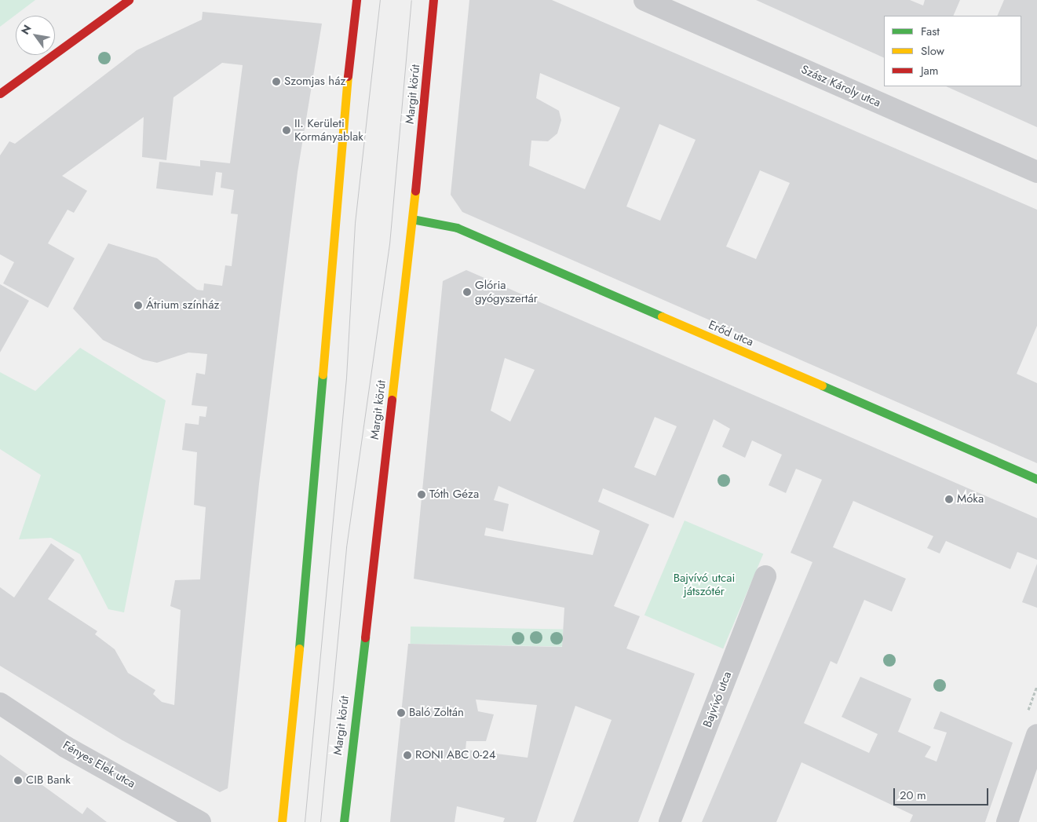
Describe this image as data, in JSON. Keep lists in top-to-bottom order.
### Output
{
  "streets": {
    "main road": ["Margit körút", "Erőd utca"],
    "street": ["Szász Károly utca", "Bajvívó utca", "Fényes Elek utca"]
  },
  "crossings": [
    ["Margit körút", "Erőd utca"]
  ],
  "parks": ["Bajvívó utcai játszótér"],
  "places": [
    "Szomjas ház",
    "II. Kerületi Kormányablak",
    "Glória gyógyszertár",
    "Átrium színház",
    "Tóth Géza",
    "Móka",
    "Baló Zoltán",
    "RONI ABC 0-24",
    "CIB Bank"
  ],
  "legend": ["Fast", "Slow", "Jam"],
  "scale_bar": "20 m",
  "north": "top left"
}
